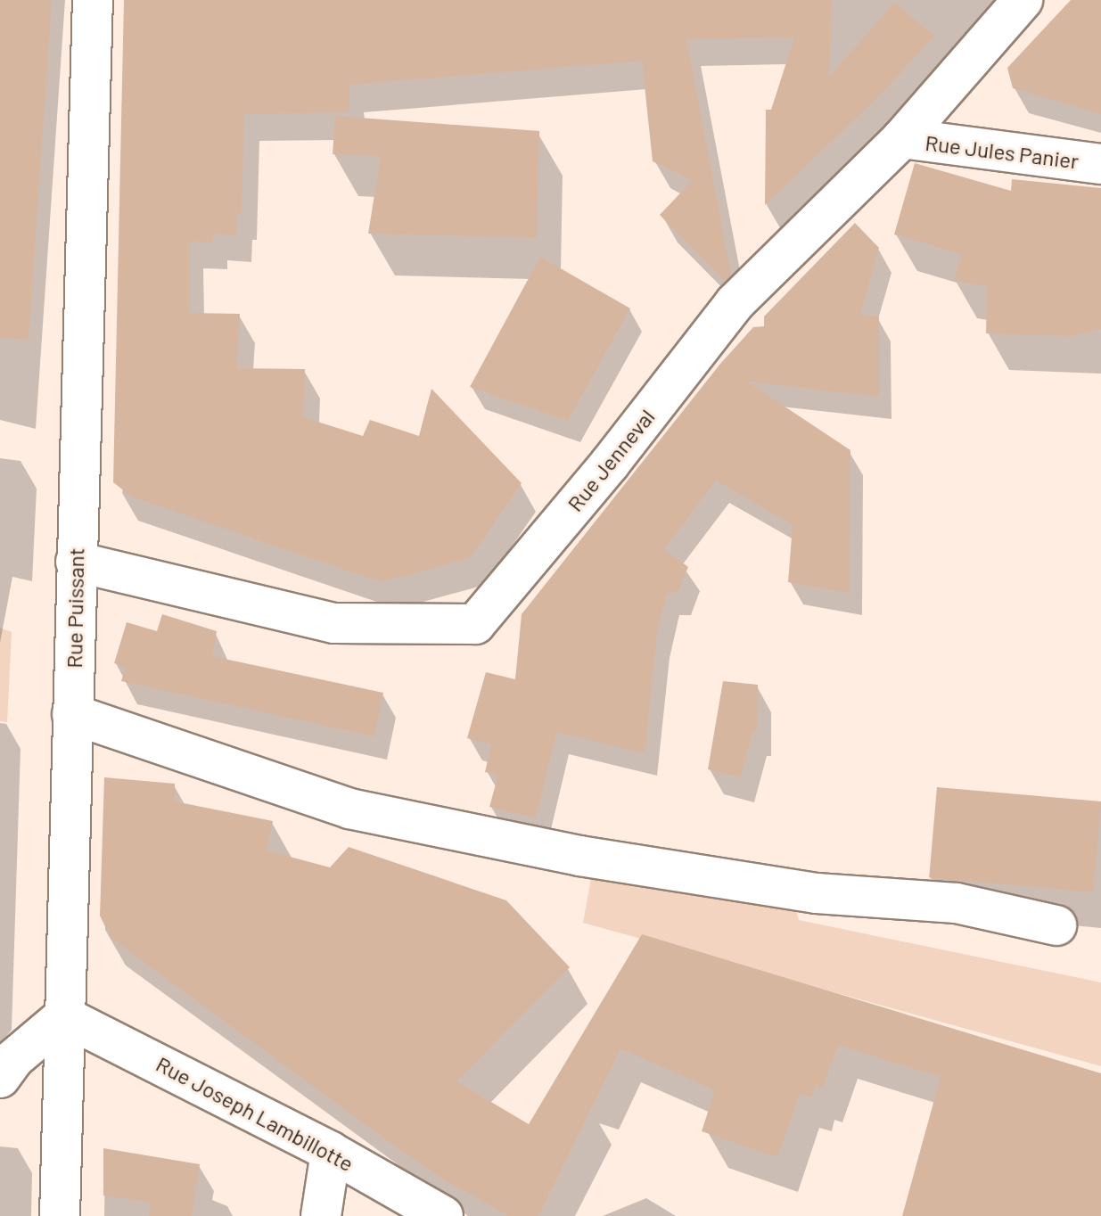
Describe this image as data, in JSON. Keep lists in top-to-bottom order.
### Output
{
  "streets": {
    "street": [
      "Rue Jules Panier",
      "Rue Jenneval",
      "Rue Puissant",
      "Rue Joseph Lambillotte"
    ]
  },
  "crossings": [
    ["Rue Jules Panier", "Rue Jenneval"],
    ["Rue Jenneval", "Rue Puissant"],
    ["Rue Puissant", "Rue Joseph Lambillotte"]
  ]
}
